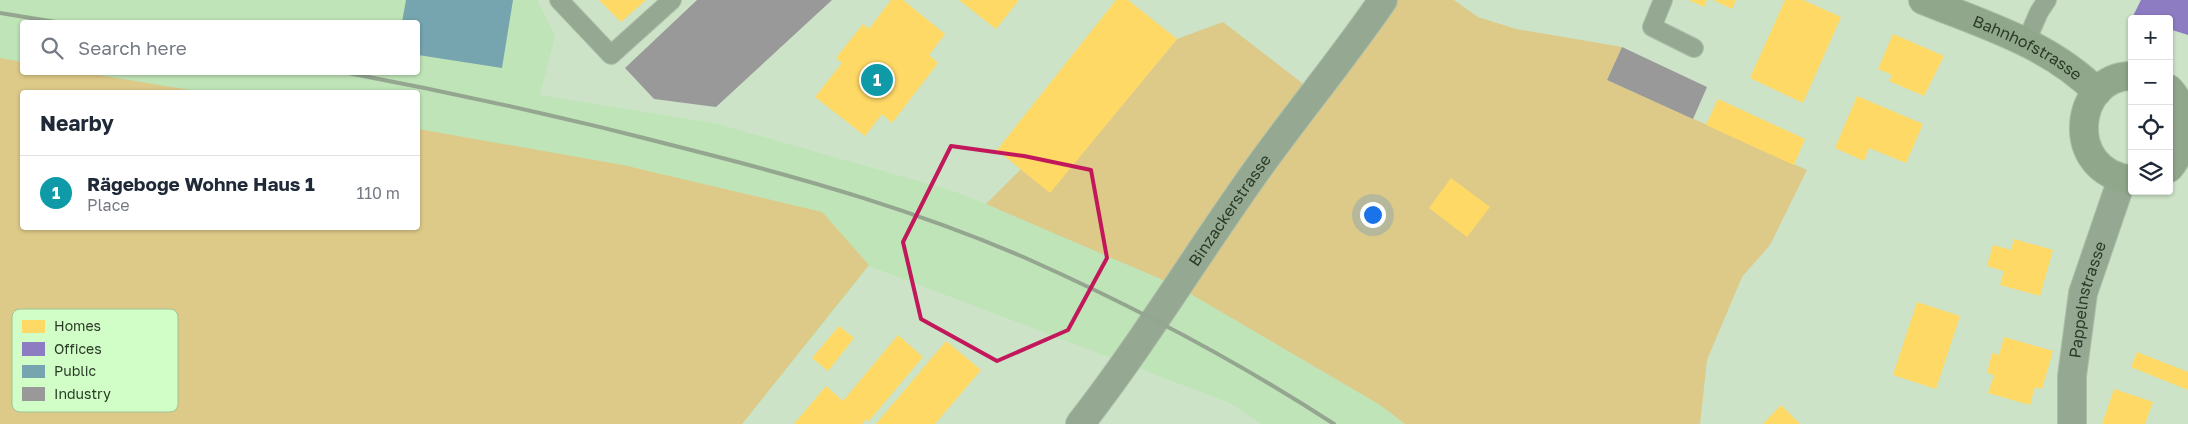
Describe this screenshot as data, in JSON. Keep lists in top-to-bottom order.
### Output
{
  "streets": {
    "main road": ["Bahnhofstrasse"],
    "street": ["Binzackerstrasse", "Pappelnstrasse"]
  },
  "legend": [
    "Homes",
    "Offices",
    "Public",
    "Industry"
  ],
  "page": {
    "map_buttons": ["+", "−"],
    "search": "Search here",
    "pins": "1",
    "heading": "Nearby",
    "list": [
      {
        "mark": "1",
        "name": "Rägeboge Wohne Haus 1",
        "note": "Place",
        "value": "110 m"
      }
    ]
  }
}
